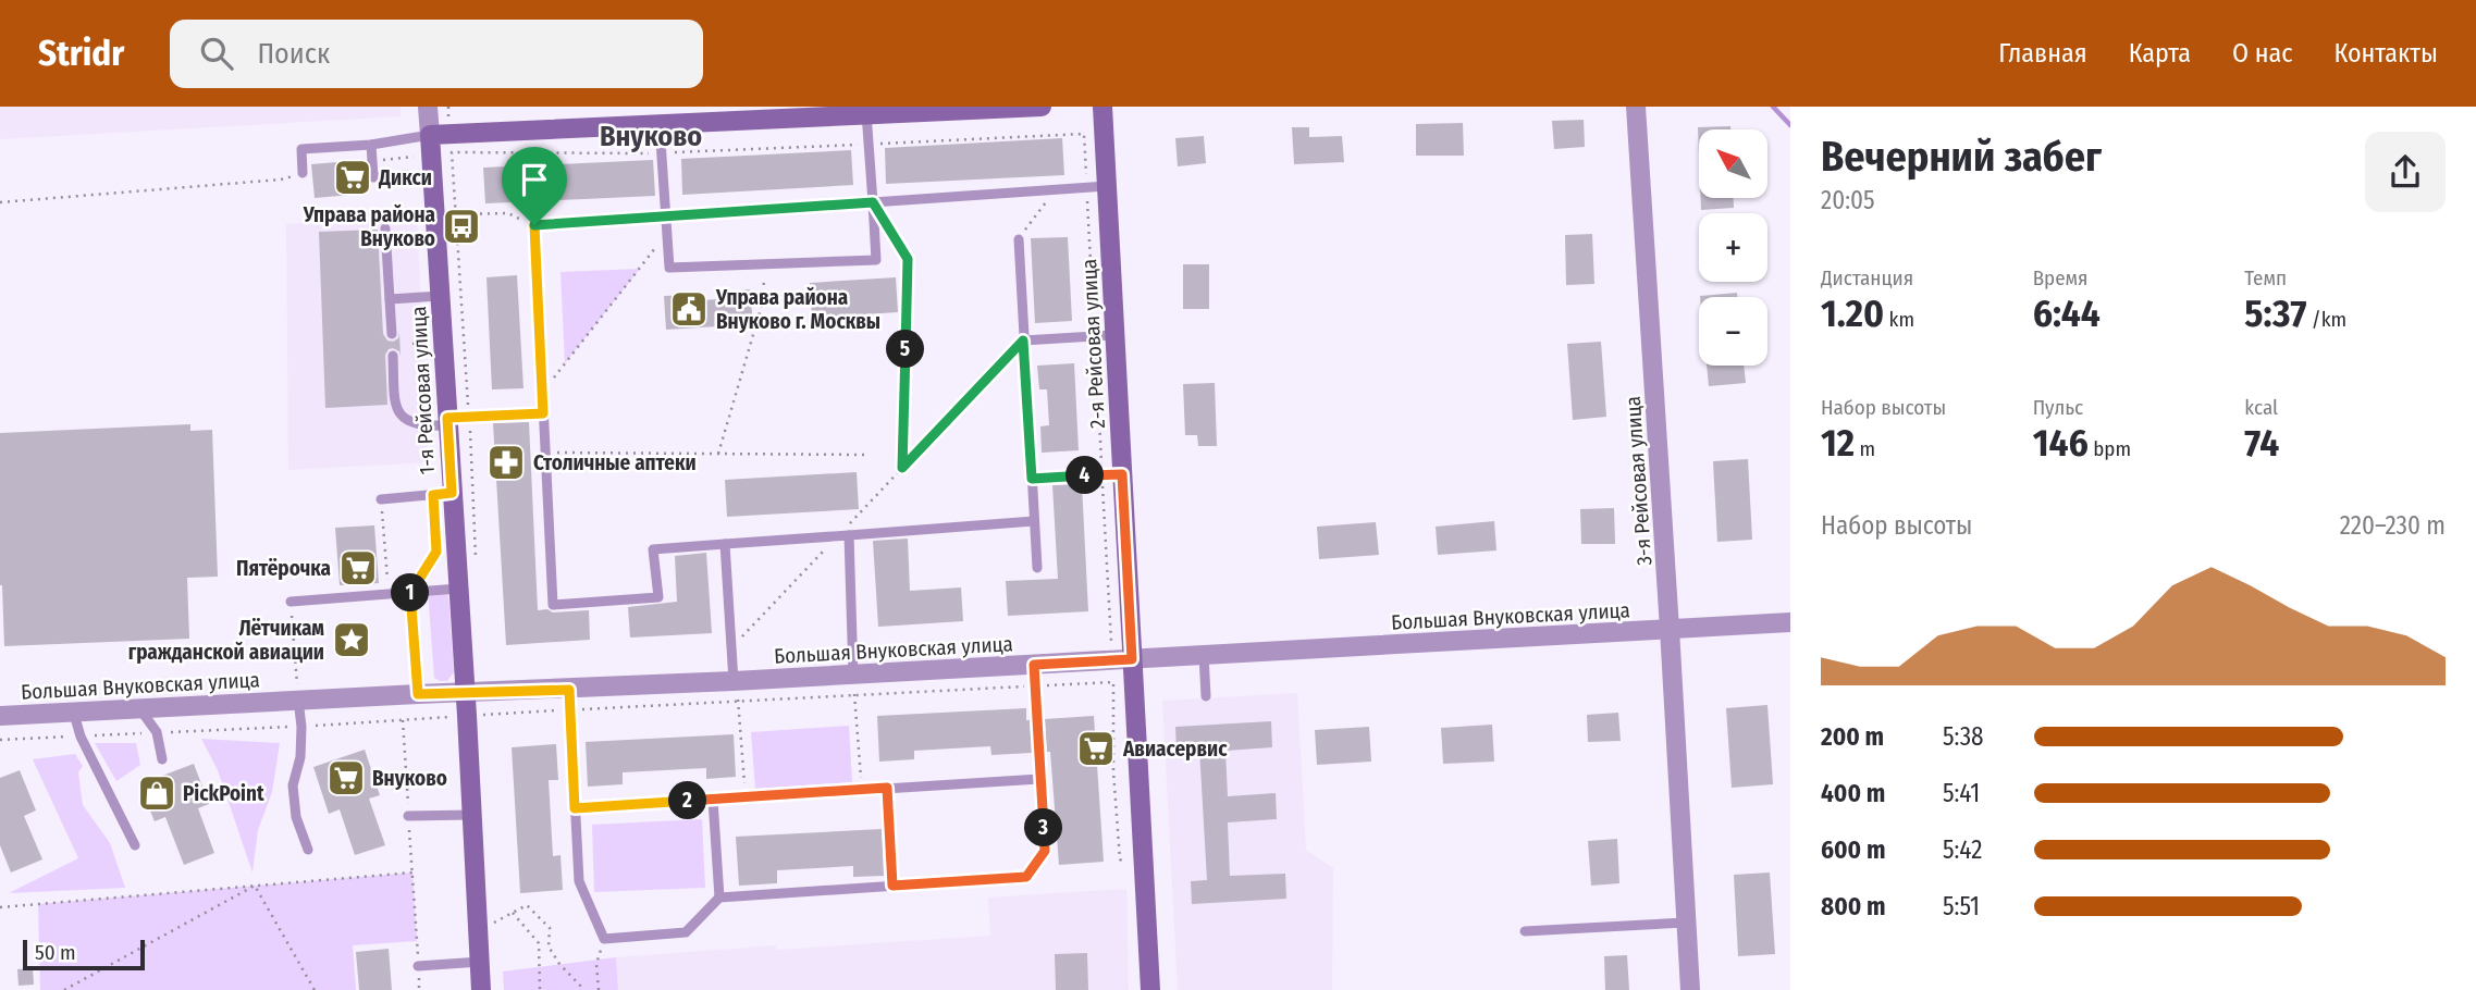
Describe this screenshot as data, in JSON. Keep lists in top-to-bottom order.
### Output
{
  "streets": {
    "street": [
      "2-я Рейсовая улица",
      "1-я Рейсовая улица",
      "3-я Рейсовая улица",
      "Большая Внуковская улица"
    ]
  },
  "crossings": [
    ["2-я Рейсовая улица", "Большая Внуковская улица"],
    ["1-я Рейсовая улица", "Большая Внуковская улица"],
    ["3-я Рейсовая улица", "Большая Внуковская улица"]
  ],
  "districts": ["Внуково"],
  "places": {
    "supermarket": [
      "Дикси",
      "Пятёрочка",
      "Авиасервис",
      "Внуково"
    ],
    "bus stop": ["Управа района Внуково"],
    "public building": ["Управа района Внуково г. Москвы"],
    "pharmacy": ["Столичные аптеки"],
    "place": ["Лётчикам гражданской авиации"],
    "shop": ["PickPoint"]
  },
  "scale_bar": "50 m",
  "north": "top left",
  "page": {
    "header": "Stridr",
    "search": "Поиск",
    "nav": [
      "Главная",
      "Карта",
      "О нас",
      "Контакты"
    ],
    "heading": ["Вечерний забег", "20:05"],
    "map_buttons": ["+", "−"],
    "stats": [
      ["Дистанция", "1.20 km"],
      ["Время", "6:44"],
      ["Темп", "5:37 /km"],
      ["Набор высоты", "12 m"],
      ["Пульс", "146 bpm"],
      ["kcal", "74"]
    ],
    "pins": [
      "5",
      "4",
      "1",
      "2",
      "3"
    ],
    "chart": ["Набор высоты", "220–230 m"],
    "list": [
      {
        "name": "200 m",
        "note": "5:38"
      },
      {
        "name": "400 m",
        "note": "5:41"
      },
      {
        "name": "600 m",
        "note": "5:42"
      },
      {
        "name": "800 m",
        "note": "5:51"
      }
    ],
    "scale": "50 m"
  }
}
